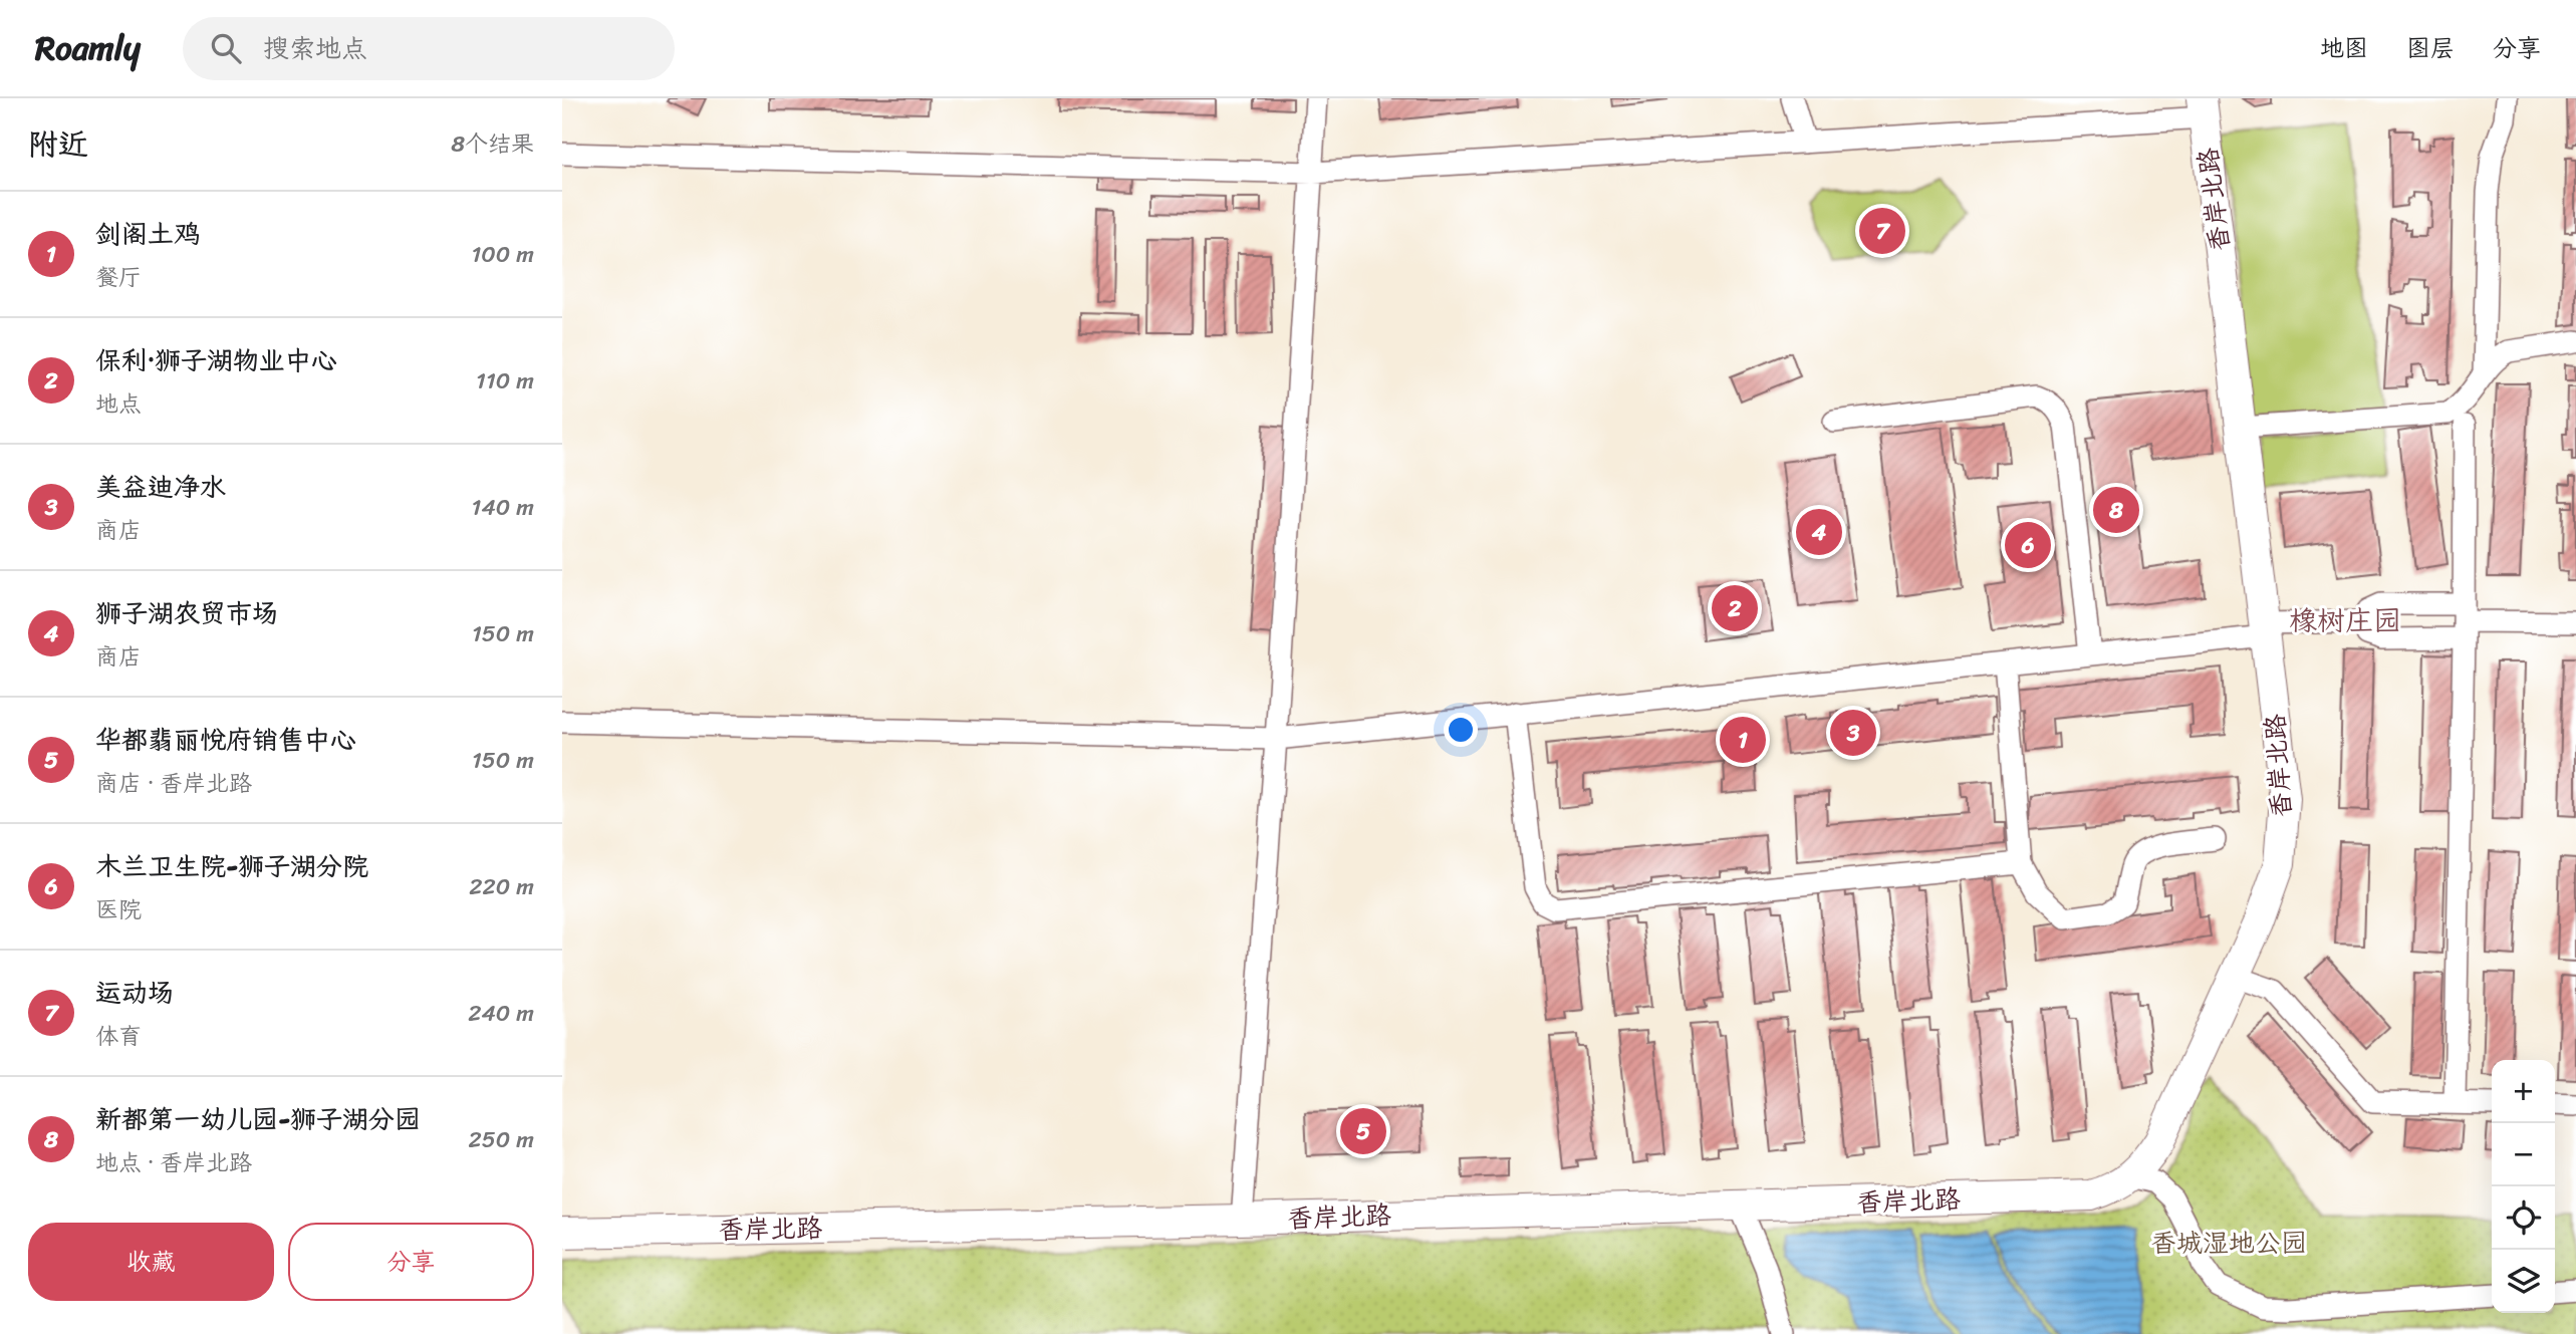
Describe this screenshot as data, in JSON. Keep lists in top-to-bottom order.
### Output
{
  "streets": {
    "street": ["香岸北路"]
  },
  "districts": ["橡树庄园"],
  "parks": ["香城湿地公园"],
  "page": {
    "header": "Roamly",
    "search": "搜索地点",
    "nav": ["地图", "图层", "分享"],
    "heading": ["附近", "8个结果"],
    "list": [
      {
        "mark": "1",
        "name": "剑阁土鸡",
        "note": "餐厅",
        "value": "100 m"
      },
      {
        "mark": "2",
        "name": "保利·狮子湖物业中心",
        "note": "地点",
        "value": "110 m"
      },
      {
        "mark": "3",
        "name": "美益迪净水",
        "note": "商店",
        "value": "140 m"
      },
      {
        "mark": "4",
        "name": "狮子湖农贸市场",
        "note": "商店",
        "value": "150 m"
      },
      {
        "mark": "5",
        "name": "华都翡丽悦府销售中心",
        "note": "商店 · 香岸北路",
        "value": "150 m"
      },
      {
        "mark": "6",
        "name": "木兰卫生院-狮子湖分院",
        "note": "医院",
        "value": "220 m"
      },
      {
        "mark": "7",
        "name": "运动场",
        "note": "体育",
        "value": "240 m"
      },
      {
        "mark": "8",
        "name": "新都第一幼儿园-狮子湖分园",
        "note": "地点 · 香岸北路",
        "value": "250 m"
      }
    ],
    "pins": [
      "7",
      "8",
      "4",
      "6",
      "2",
      "3",
      "1",
      "5"
    ],
    "map_buttons": ["+", "−"],
    "buttons": ["收藏", "分享"]
  }
}
